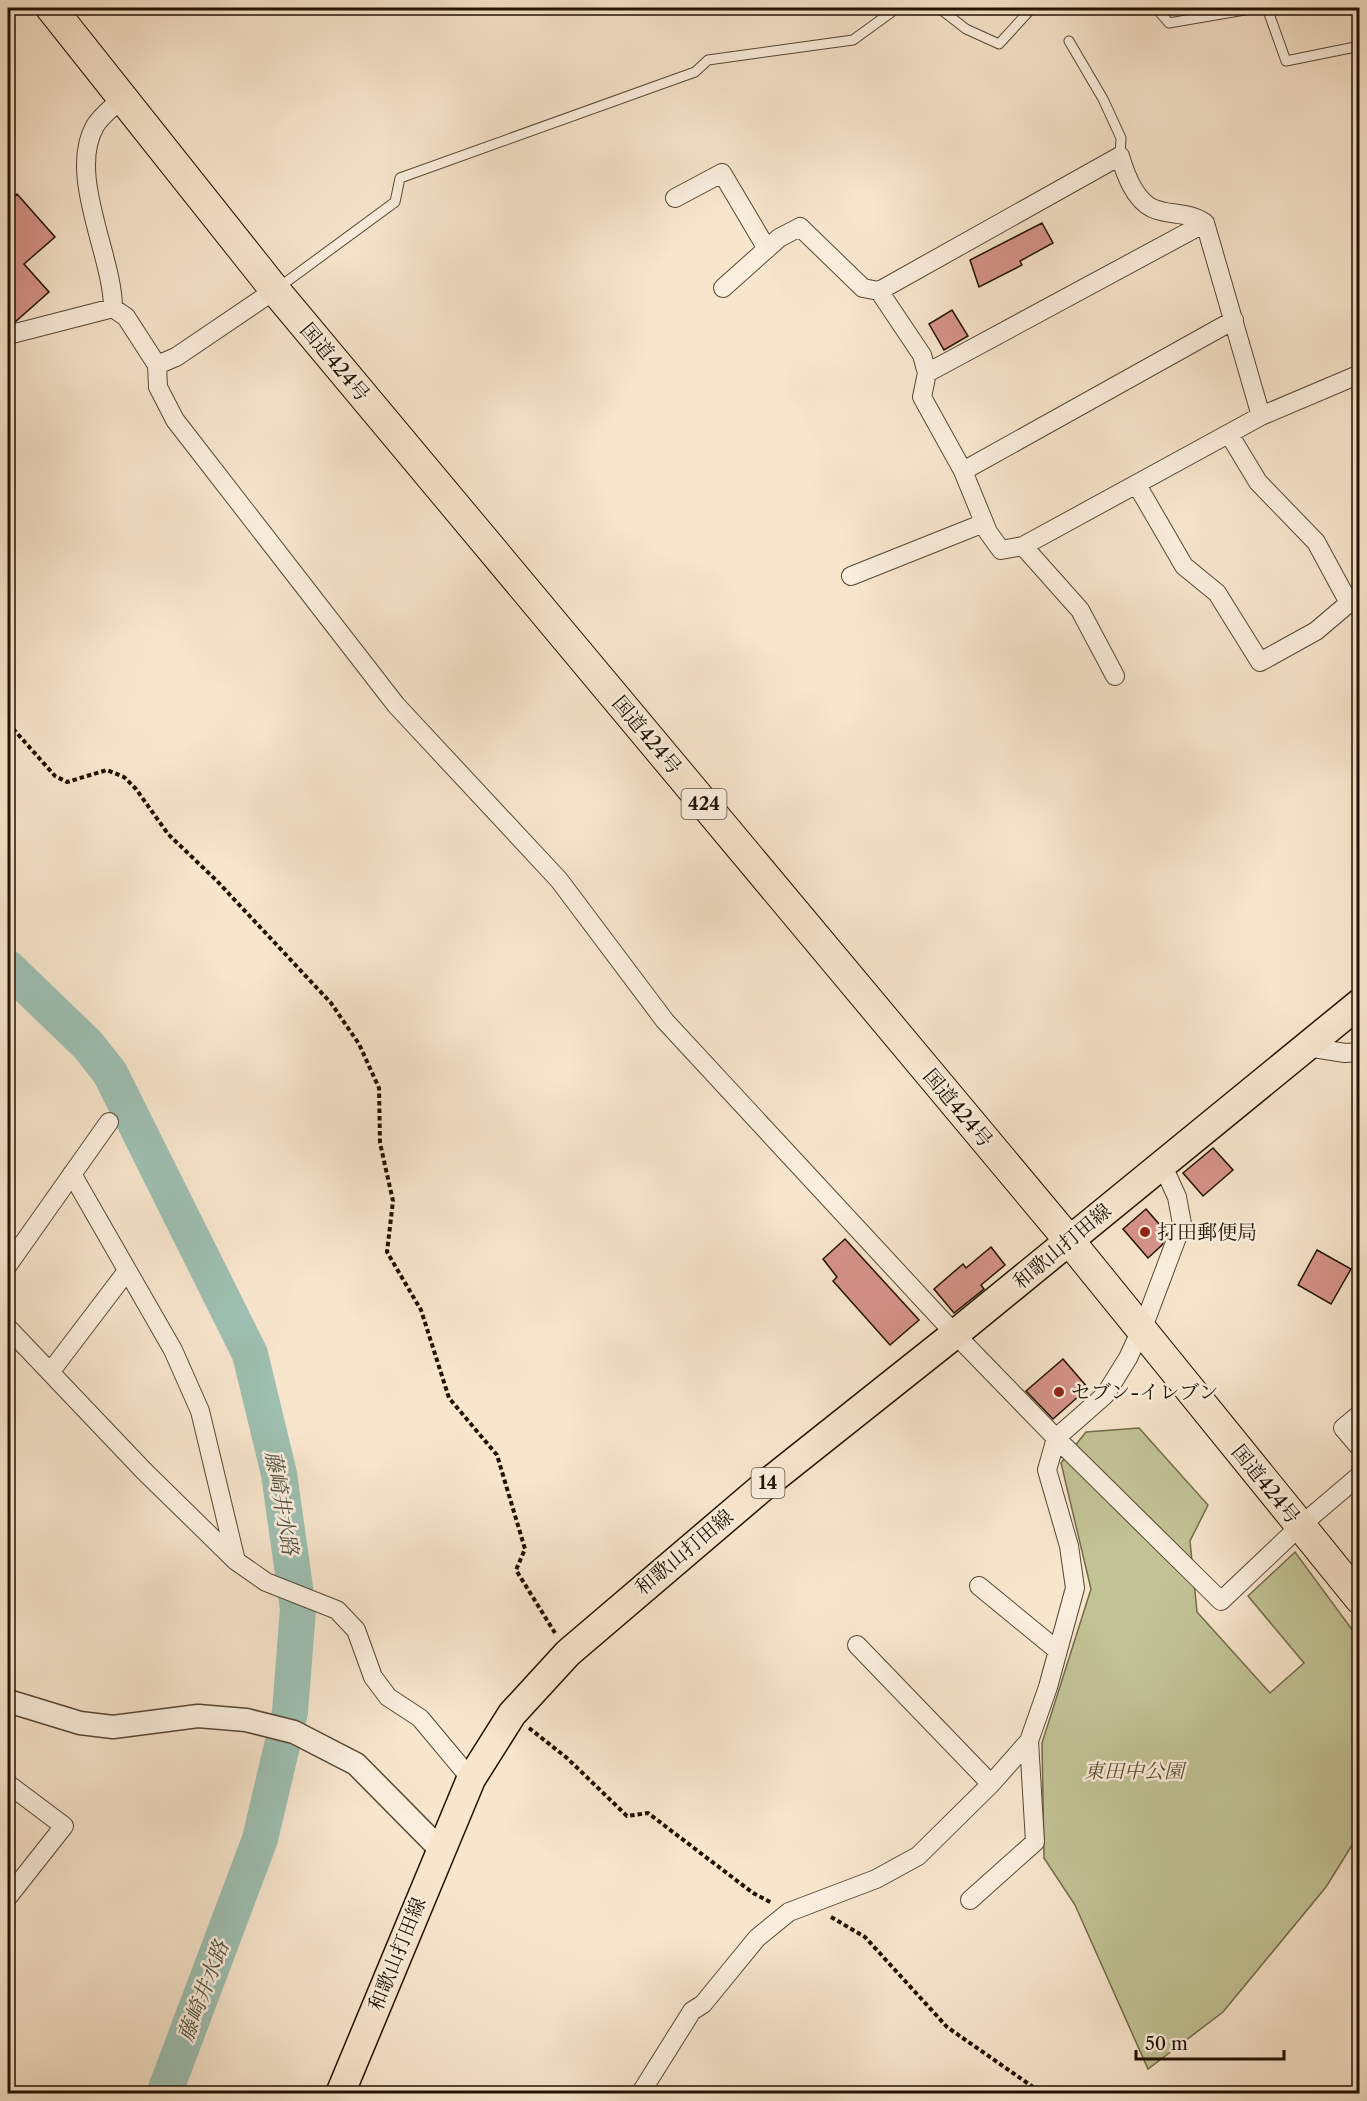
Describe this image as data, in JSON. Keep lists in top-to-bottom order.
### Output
{
  "streets": {
    "highway": ["国道424号", "424"],
    "main road": ["和歌山打田線", "14"]
  },
  "crossings": [
    ["国道424号", "和歌山打田線"]
  ],
  "water": ["藤崎井水路"],
  "parks": ["東田中公園"],
  "places": ["打田郵便局", "セブン-イレブン"],
  "scale_bar": "50 m"
}
